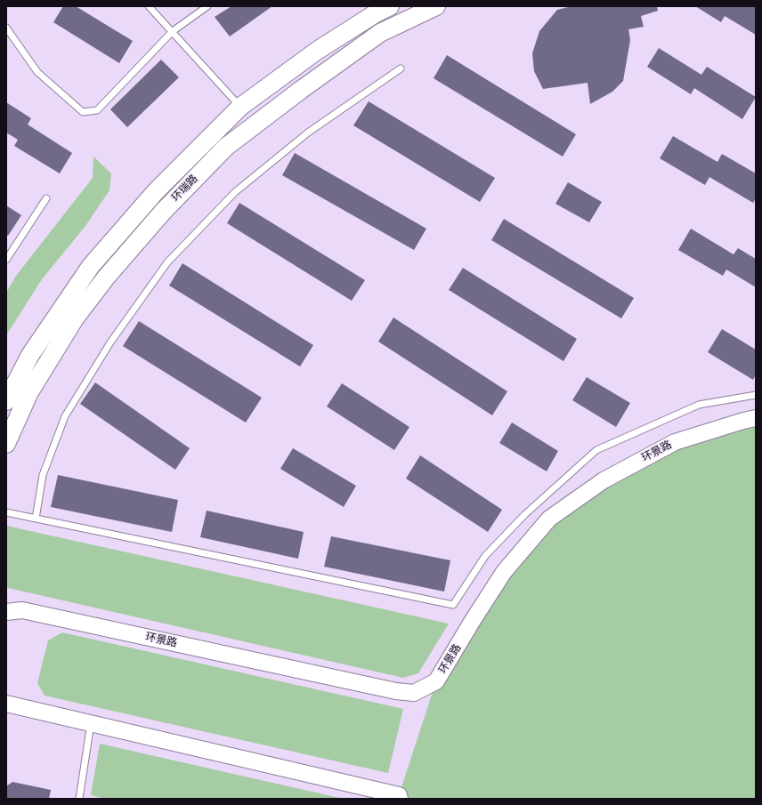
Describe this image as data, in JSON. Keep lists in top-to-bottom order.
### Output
{
  "streets": {
    "main road": ["环瑞路"],
    "street": ["环景路"]
  }
}
